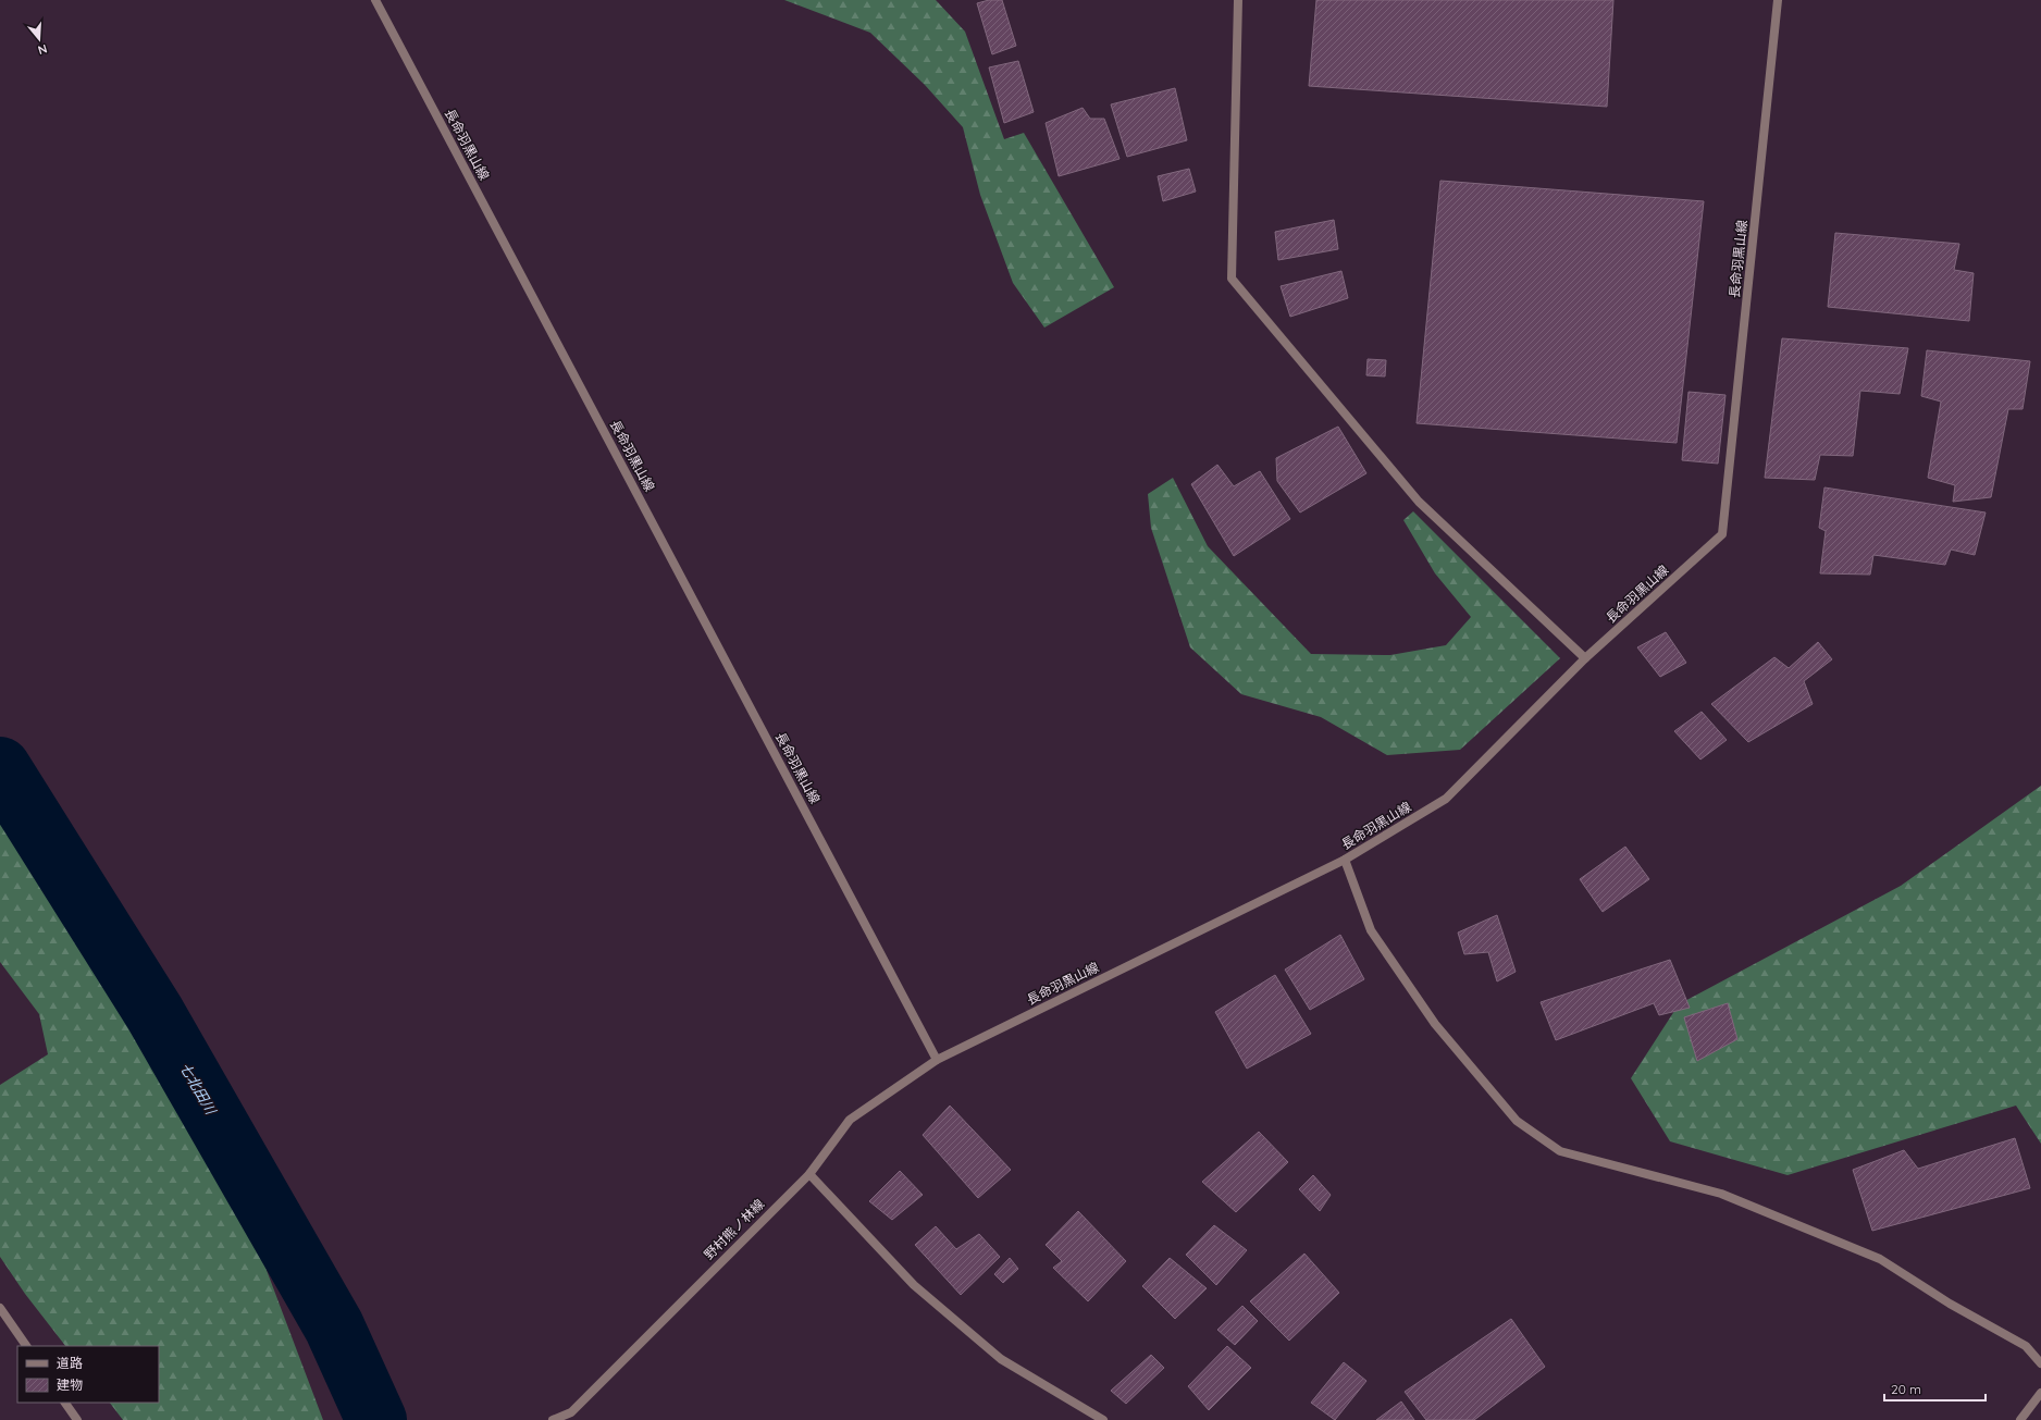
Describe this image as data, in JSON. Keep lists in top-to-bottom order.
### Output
{
  "streets": {
    "street": ["長命羽黒山線", "野村熊ノ林線"]
  },
  "crossings": [
    ["長命羽黒山線", "野村熊ノ林線"]
  ],
  "water": ["七北田川"],
  "legend": ["道路", "建物"],
  "scale_bar": "20 m",
  "north": "bottom"
}
